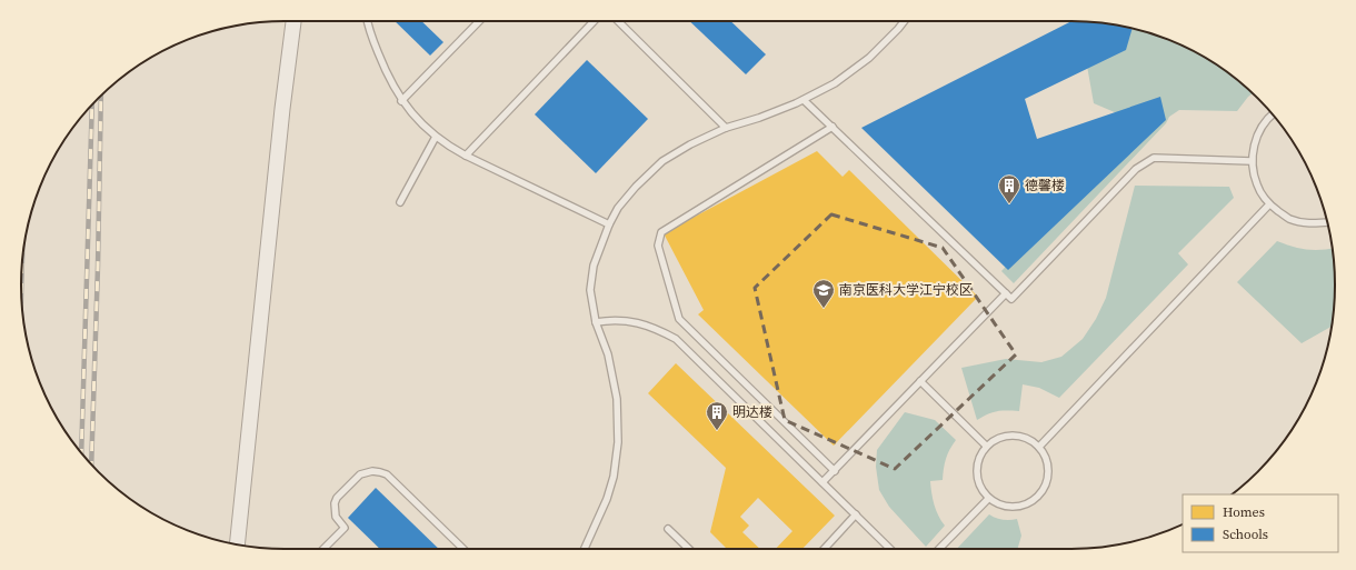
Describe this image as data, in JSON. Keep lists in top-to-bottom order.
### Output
{
  "places": {
    "building": ["德馨楼", "明达楼"],
    "school or university": ["南京医科大学江宁校区"]
  },
  "legend": ["Homes", "Schools"]
}
